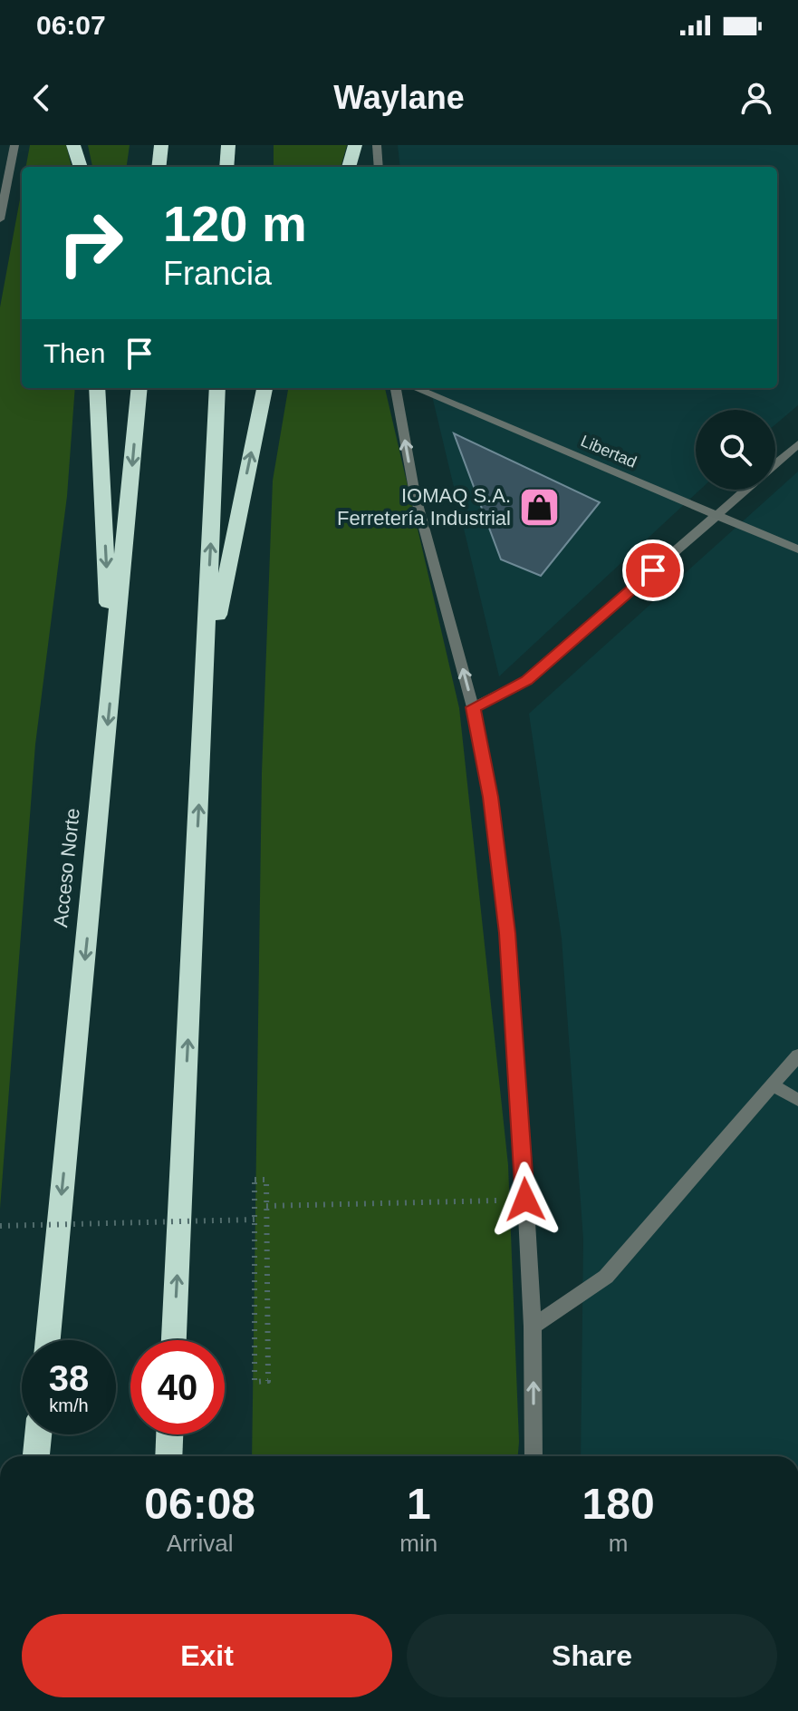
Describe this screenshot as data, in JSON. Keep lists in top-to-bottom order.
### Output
{
  "streets": {
    "highway": ["Acceso Norte"],
    "street": ["Libertad"]
  },
  "places": {
    "shop": ["IOMAQ S.A. Ferretería Industrial"]
  },
  "page": {
    "status": "06:07",
    "header": "Waylane",
    "turn": ["120 m", "Francia"],
    "then": "Then",
    "speed": "38 km/h",
    "limit": "40",
    "eta": [
      "06:08",
      "Arrival",
      "1",
      "min",
      "180",
      "m"
    ],
    "buttons": ["Exit", "Share"]
  }
}
